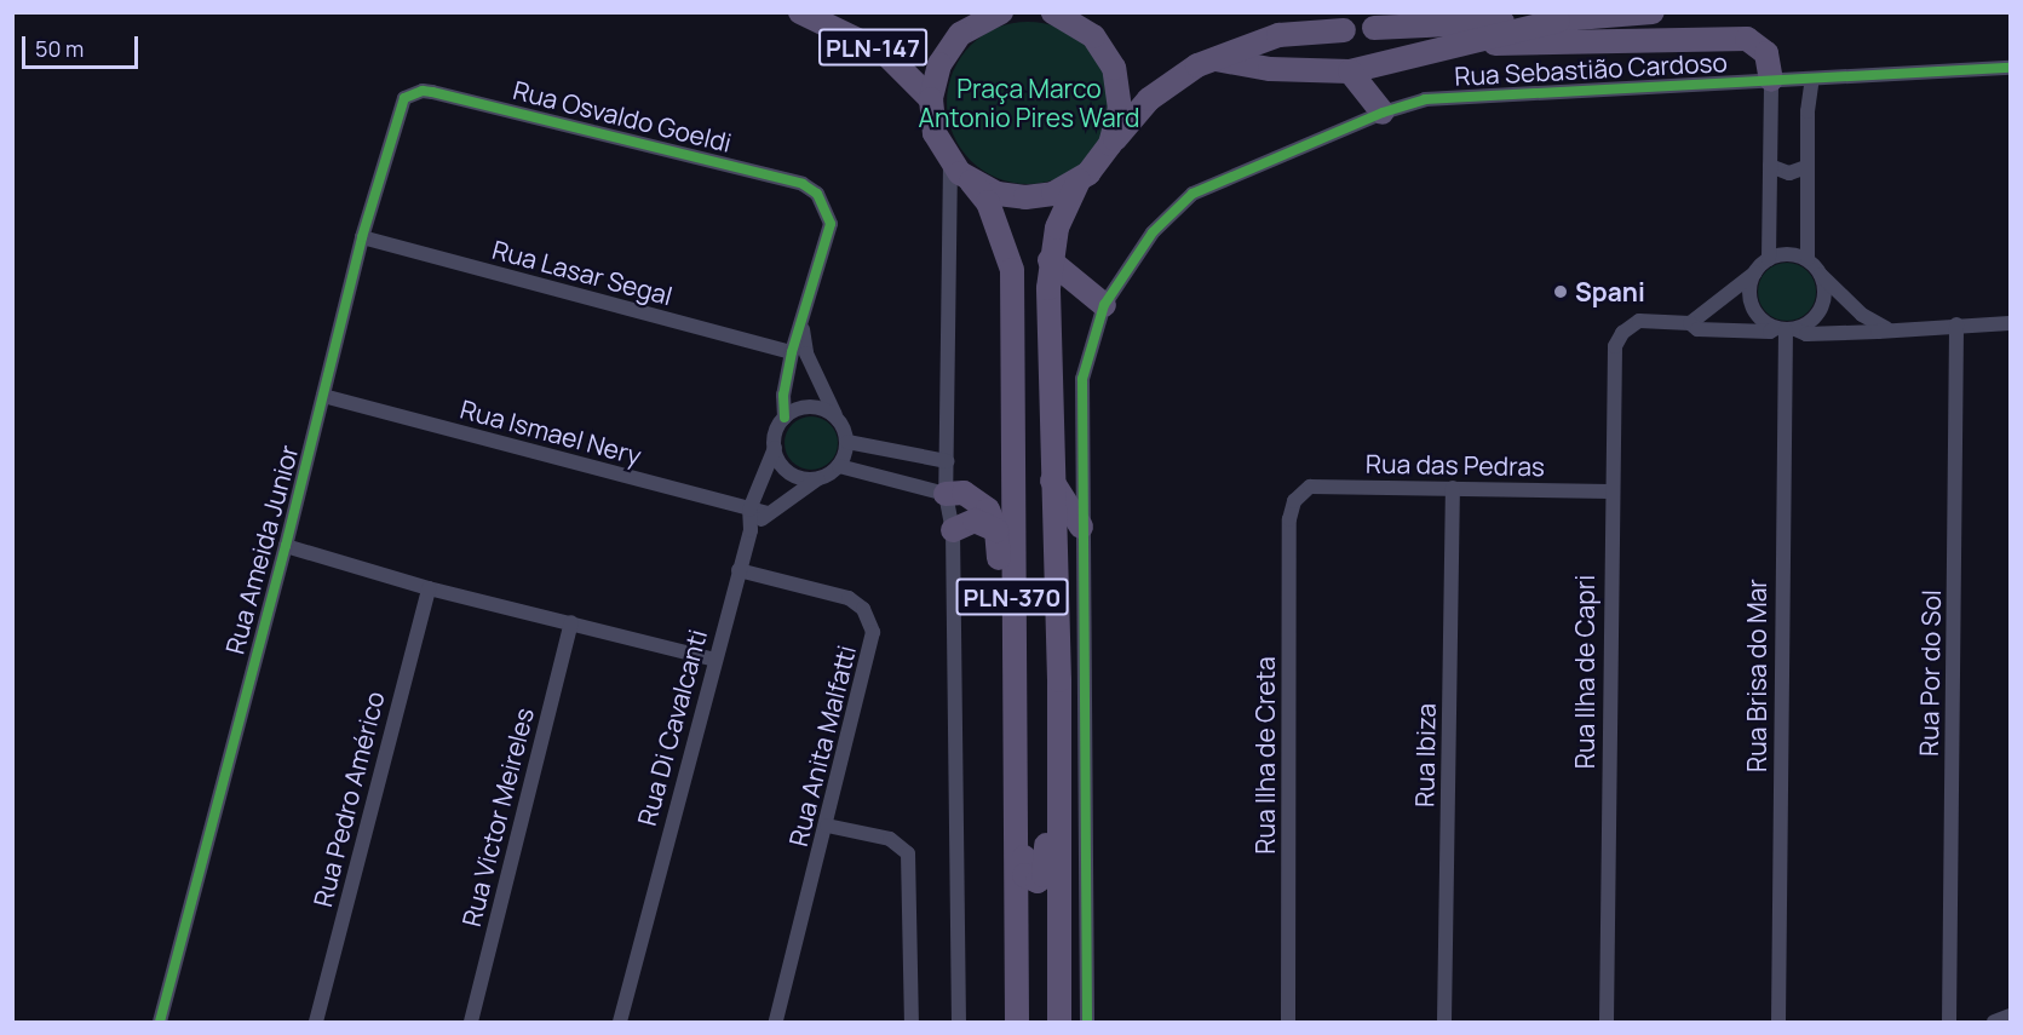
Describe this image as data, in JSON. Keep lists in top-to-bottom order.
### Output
{
  "streets": {
    "main road": ["PLN-147", "PLN-370"],
    "street": [
      "Rua Sebastião Cardoso",
      "Rua Osvaldo Goeldi",
      "Rua Lasar Segal",
      "Rua Ismael Nery",
      "Rua das Pedras",
      "Rua Ameida Junior",
      "Rua Ilha de Capri",
      "Rua Por do Sol",
      "Rua Brisa do Mar",
      "Rua Di Cavalcanti",
      "Rua Anita Malfatti",
      "Rua Ilha de Creta",
      "Rua Ibiza",
      "Rua Pedro Américo",
      "Rua Victor Meireles"
    ]
  },
  "crossings": [
    ["PLN-147", "PLN-370"],
    ["Rua Osvaldo Goeldi", "Rua Ameida Junior"],
    ["Rua Lasar Segal", "Rua Ameida Junior"],
    ["Rua Ismael Nery", "Rua Ameida Junior"],
    ["Rua Ismael Nery", "Rua Di Cavalcanti"],
    ["Rua das Pedras", "Rua Ilha de Capri"],
    ["Rua das Pedras", "Rua Ilha de Creta"],
    ["Rua das Pedras", "Rua Ibiza"],
    ["Rua Di Cavalcanti", "Rua Anita Malfatti"]
  ],
  "parks": ["Praça Marco Antonio Pires Ward"],
  "places": ["Spani"],
  "scale_bar": "50 m"
}
